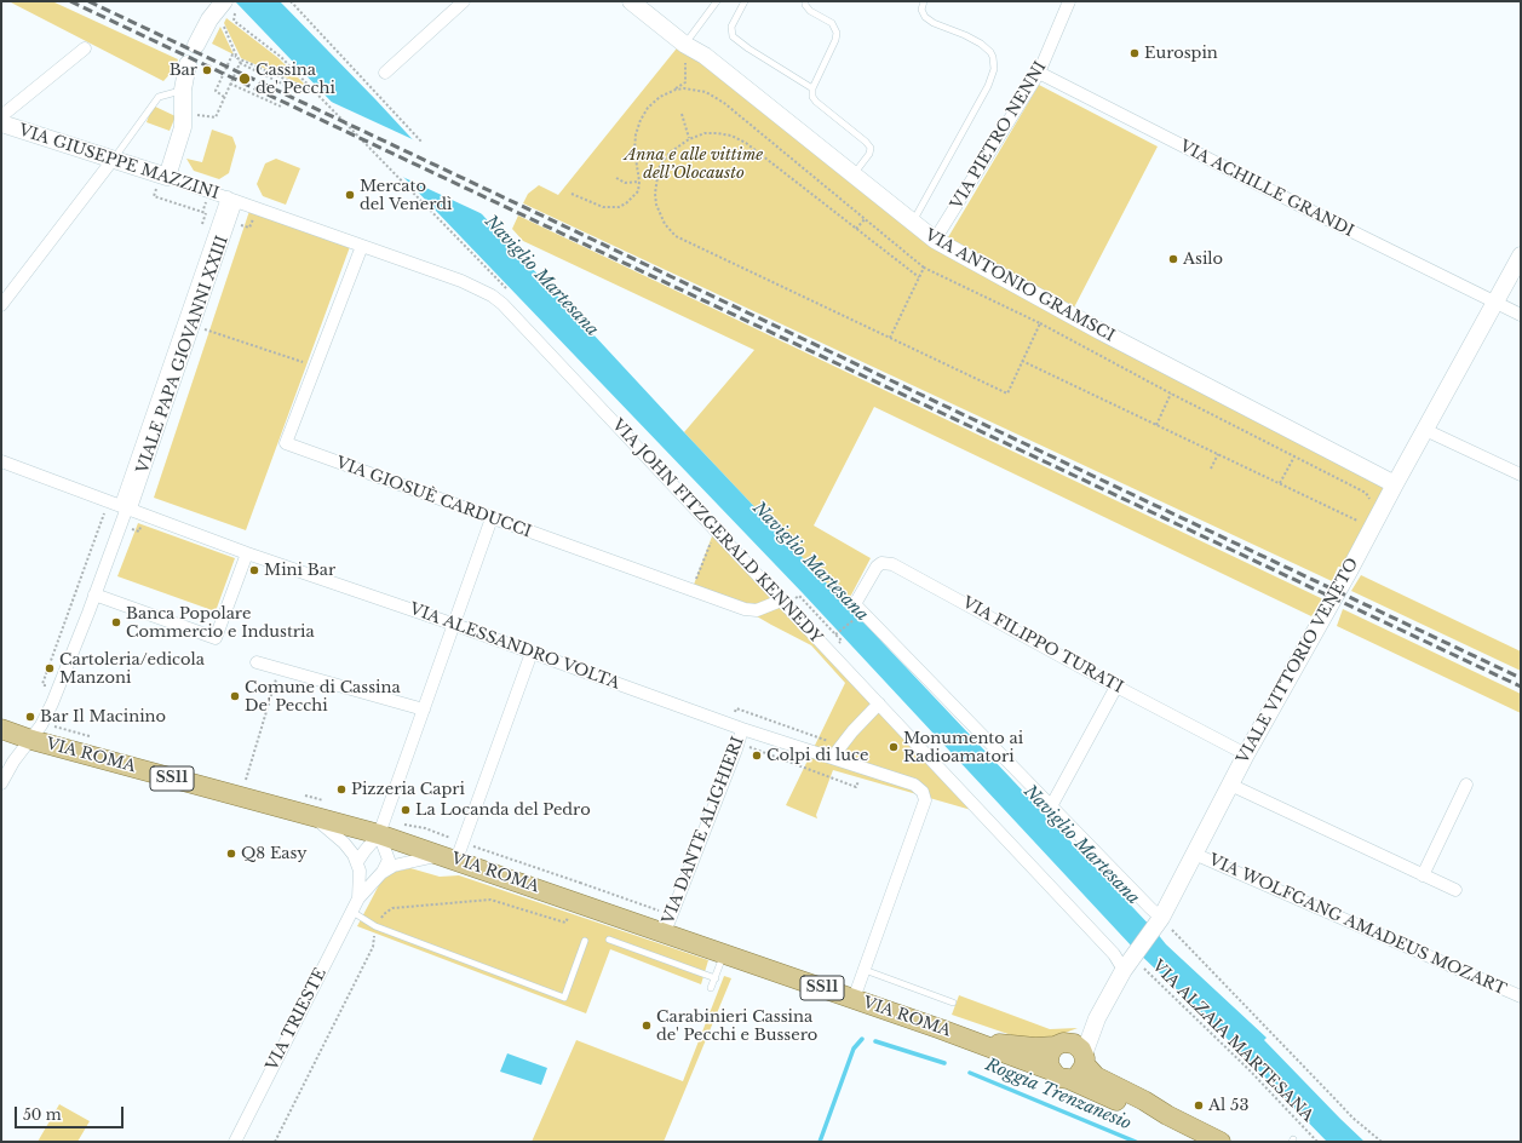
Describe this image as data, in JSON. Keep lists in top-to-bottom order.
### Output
{
  "streets": {
    "main road": ["VIA ROMA", "SS11"],
    "street": [
      "VIA PIETRO NENNI",
      "VIA GIUSEPPE MAZZINI",
      "VIA ACHILLE GRANDI",
      "VIA ANTONIO GRAMSCI",
      "VIALE PAPA GIOVANNI XXIII",
      "VIA GIOSUÈ CARDUCCI",
      "VIA JOHN FITZGERALD KENNEDY",
      "VIA FILIPPO TURATI",
      "VIA ALESSANDRO VOLTA",
      "VIALE VITTORIO VENETO",
      "VIA DANTE ALIGHIERI",
      "VIA WOLFGANG AMADEUS MOZART",
      "VIA TRIESTE"
    ],
    "path": ["VIA ALZAIA MARTESANA"]
  },
  "crossings": [
    ["VIA PIETRO NENNI", "VIA ACHILLE GRANDI"],
    ["VIA PIETRO NENNI", "VIA ANTONIO GRAMSCI"],
    ["VIA GIUSEPPE MAZZINI", "VIALE PAPA GIOVANNI XXIII"],
    ["VIA GIUSEPPE MAZZINI", "VIA JOHN FITZGERALD KENNEDY"],
    ["VIA ACHILLE GRANDI", "VIALE VITTORIO VENETO"],
    ["VIA ANTONIO GRAMSCI", "VIALE VITTORIO VENETO"],
    ["VIALE PAPA GIOVANNI XXIII", "VIA JOHN FITZGERALD KENNEDY"],
    ["VIALE PAPA GIOVANNI XXIII", "VIA ALESSANDRO VOLTA"],
    ["VIA GIOSUÈ CARDUCCI", "VIA JOHN FITZGERALD KENNEDY"],
    ["VIA JOHN FITZGERALD KENNEDY", "VIALE VITTORIO VENETO"],
    ["VIA JOHN FITZGERALD KENNEDY", "VIA ALZAIA MARTESANA"],
    ["VIA FILIPPO TURATI", "VIALE VITTORIO VENETO"],
    ["VIA ALESSANDRO VOLTA", "VIA DANTE ALIGHIERI"],
    ["VIALE VITTORIO VENETO", "VIA ROMA"],
    ["VIALE VITTORIO VENETO", "VIA WOLFGANG AMADEUS MOZART"],
    ["VIALE VITTORIO VENETO", "VIA ALZAIA MARTESANA"],
    ["VIA ROMA", "VIA DANTE ALIGHIERI"],
    ["VIA ROMA", "VIA TRIESTE"]
  ],
  "water": ["Naviglio Martesana", "Roggia Trenzanesio"],
  "parks": ["Anna e alle vittime dell’Olocausto"],
  "places": [
    "Eurospin",
    "Bar",
    "Cassina de' Pecchi",
    "Mercato del Venerdì",
    "Asilo",
    "Mini Bar",
    "Banca Popolare Commercio e Industria",
    "Cartoleria/edicola Manzoni",
    "Comune di Cassina De' Pecchi",
    "Bar Il Macinino",
    "Monumento ai Radioamatori",
    "Colpi di luce",
    "Pizzeria Capri",
    "La Locanda del Pedro",
    "Q8 Easy",
    "Carabinieri Cassina de' Pecchi e Bussero",
    "Al 53"
  ],
  "scale_bar": "50 m"
}
